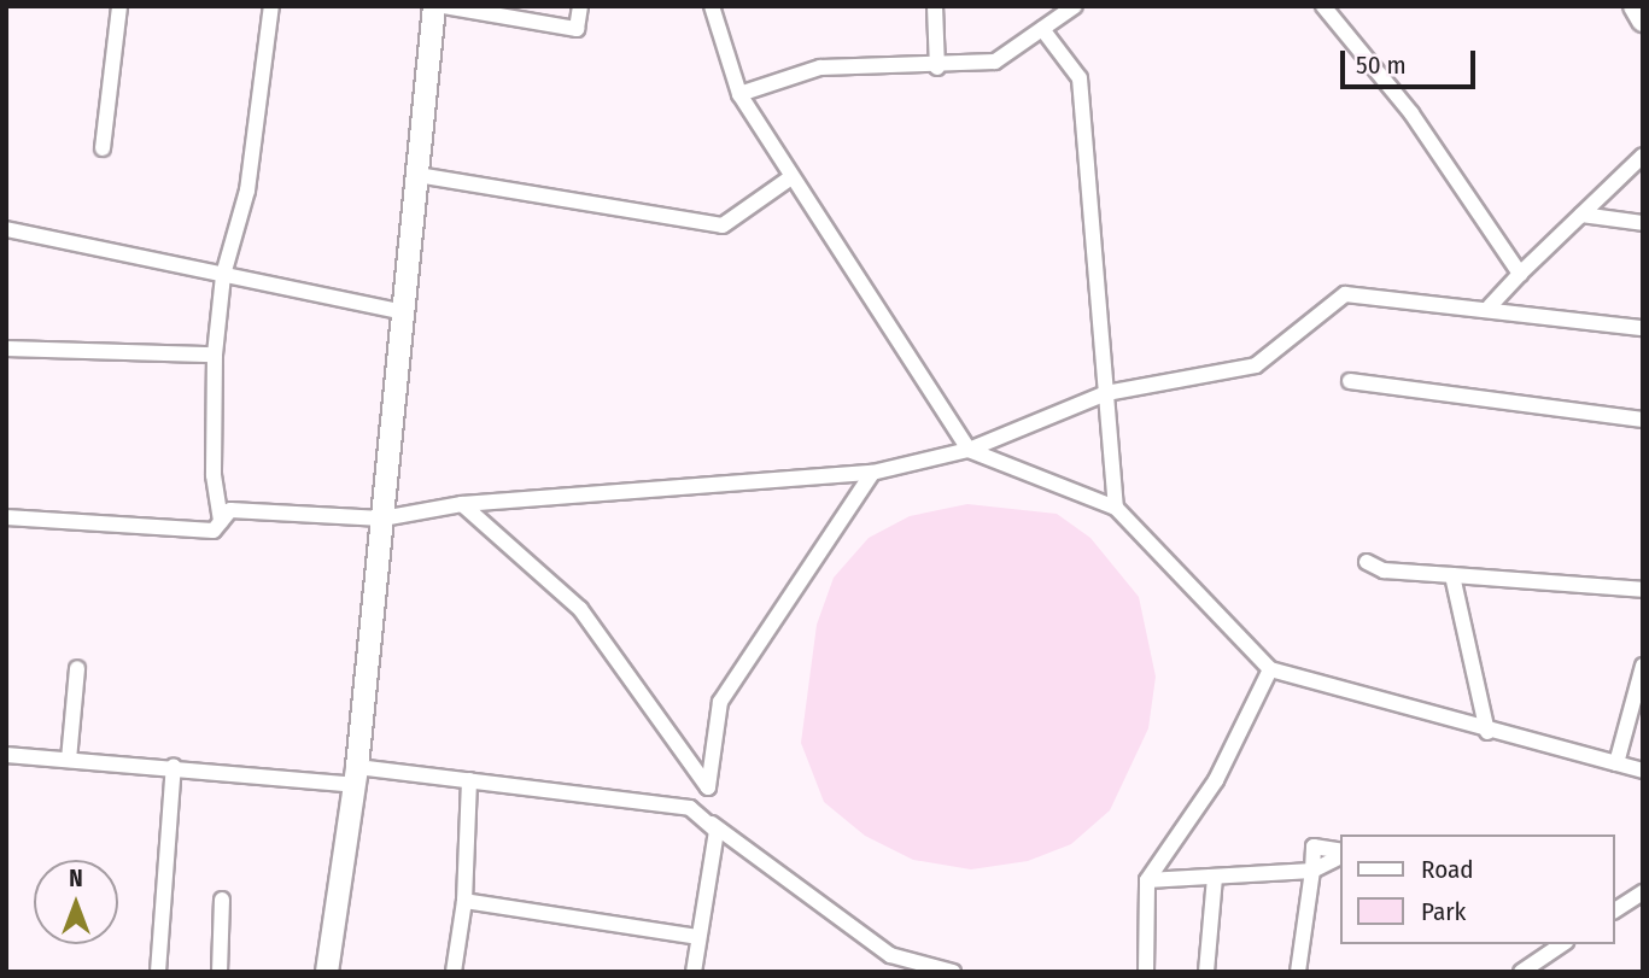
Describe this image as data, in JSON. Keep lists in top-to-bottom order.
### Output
{
  "legend": ["Road", "Park"],
  "scale_bar": "50 m",
  "north": "top"
}
